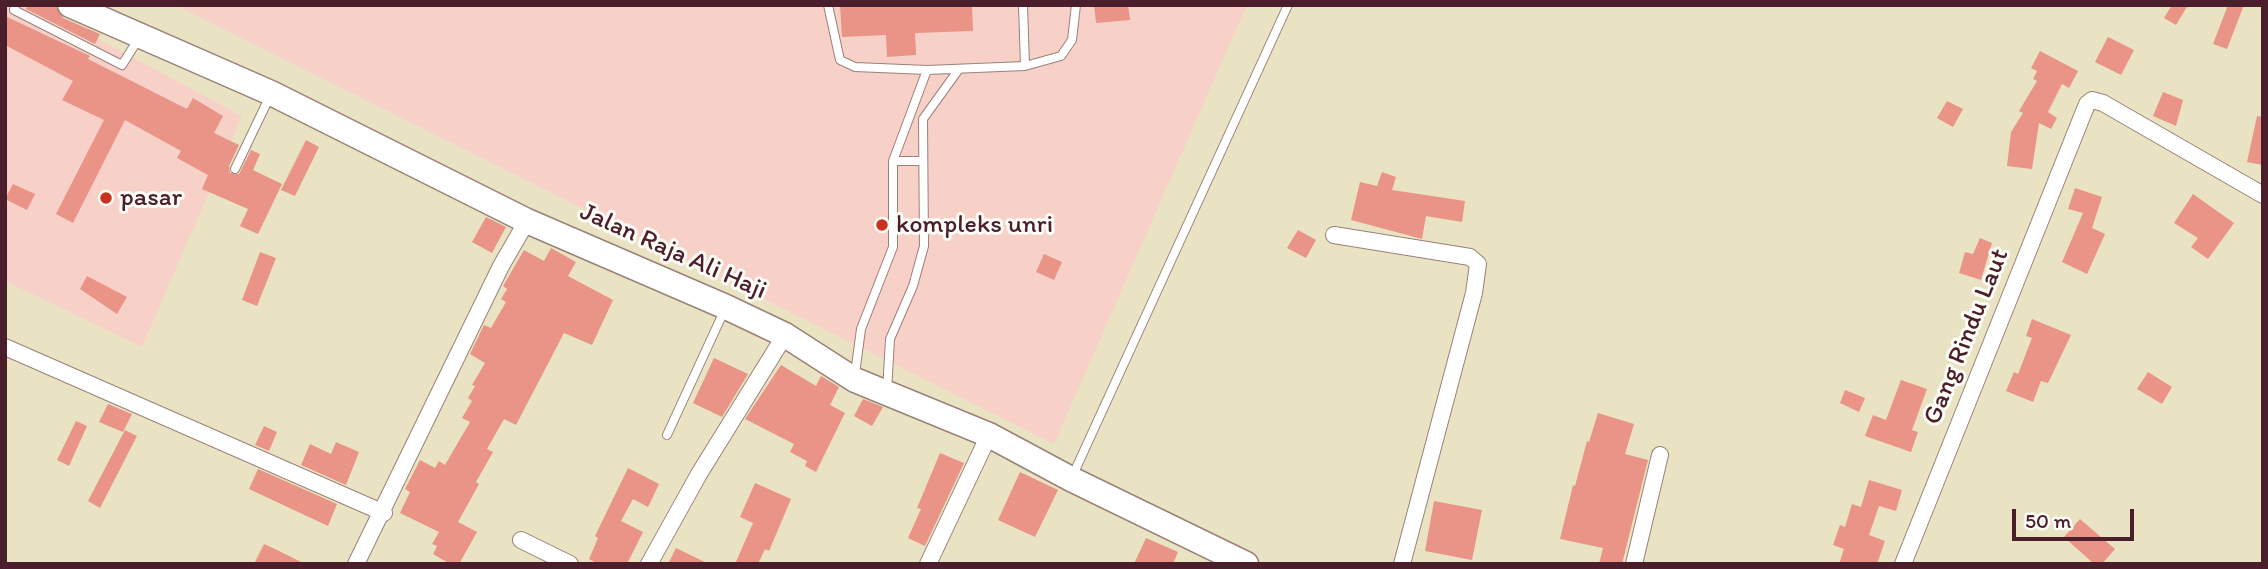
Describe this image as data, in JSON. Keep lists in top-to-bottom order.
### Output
{
  "streets": {
    "main road": ["Jalan Raja Ali Haji"],
    "street": ["Gang Rindu Laut"]
  },
  "places": ["pasar", "kompleks unri"],
  "scale_bar": "50 m"
}
